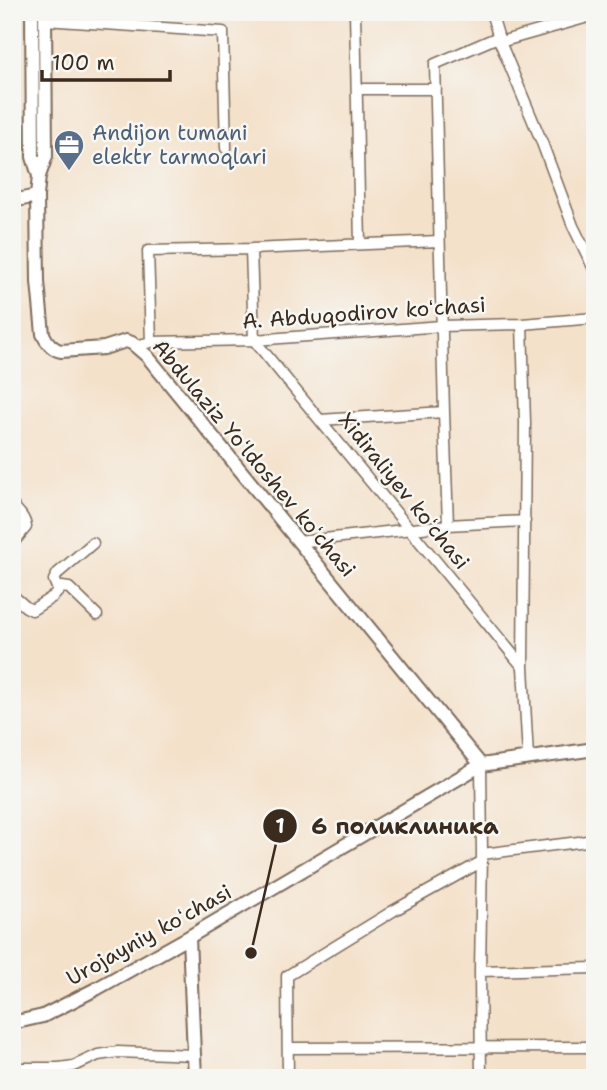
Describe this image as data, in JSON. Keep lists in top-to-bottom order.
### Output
{
  "streets": {
    "main road": ["Abdulaziz Yoʻldoshev koʻchasi", "Urоjayniy koʻchasi"],
    "street": ["A. Abduqodirov koʻchasi", "Xidiraliyev koʻchasi"]
  },
  "crossings": [
    ["A. Abduqodirov koʻchasi", "Abdulaziz Yoʻldoshev koʻchasi"],
    ["A. Abduqodirov koʻchasi", "Xidiraliyev koʻchasi"],
    ["Abdulaziz Yoʻldoshev koʻchasi", "Urоjayniy koʻchasi"]
  ],
  "places": {
    "office": ["Andijon tumani elektr tarmoqlari"],
    "other": ["6 поликлиника"]
  },
  "scale_bar": "100 m"
}
